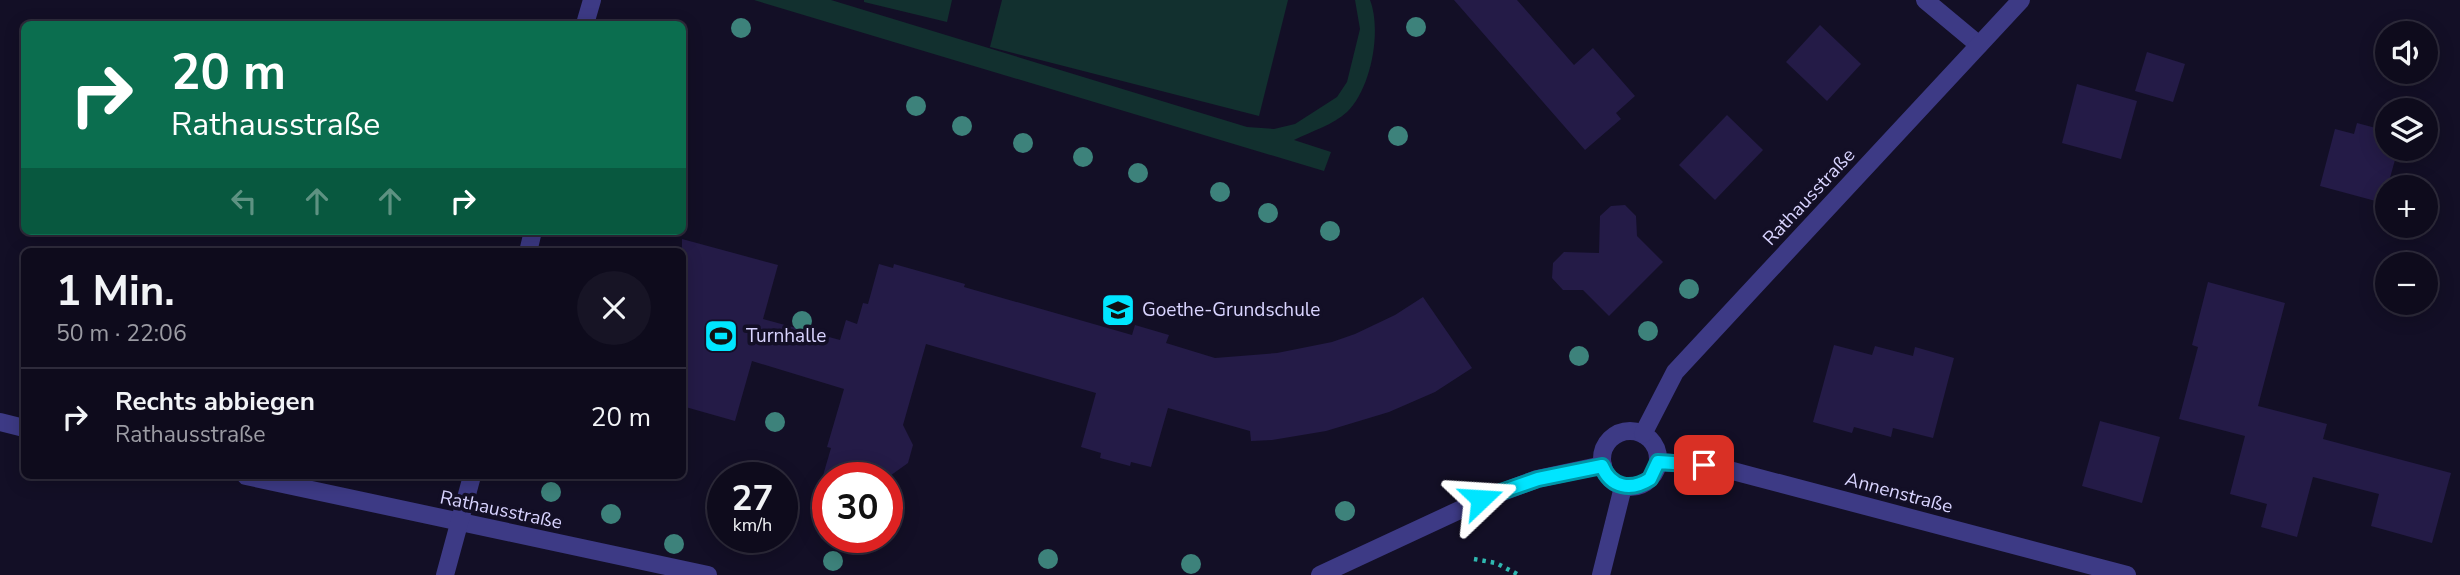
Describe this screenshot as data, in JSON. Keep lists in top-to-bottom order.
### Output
{
  "streets": {
    "street": ["Rathausstraße", "Annenstraße"]
  },
  "crossings": [
    ["Rathausstraße", "Annenstraße"]
  ],
  "places": {
    "school or university": ["Goethe-Grundschule"],
    "sports": ["Turnhalle"]
  },
  "page": {
    "map_buttons": ["+", "−"],
    "turn": ["20 m", "Rathausstraße"],
    "heading": ["1 Min.", "50 m · 22:06"],
    "list": [
      {
        "name": "Rechts abbiegen",
        "note": "Rathausstraße",
        "value": "20 m"
      }
    ],
    "speed": "27 km/h",
    "limit": "30"
  }
}
